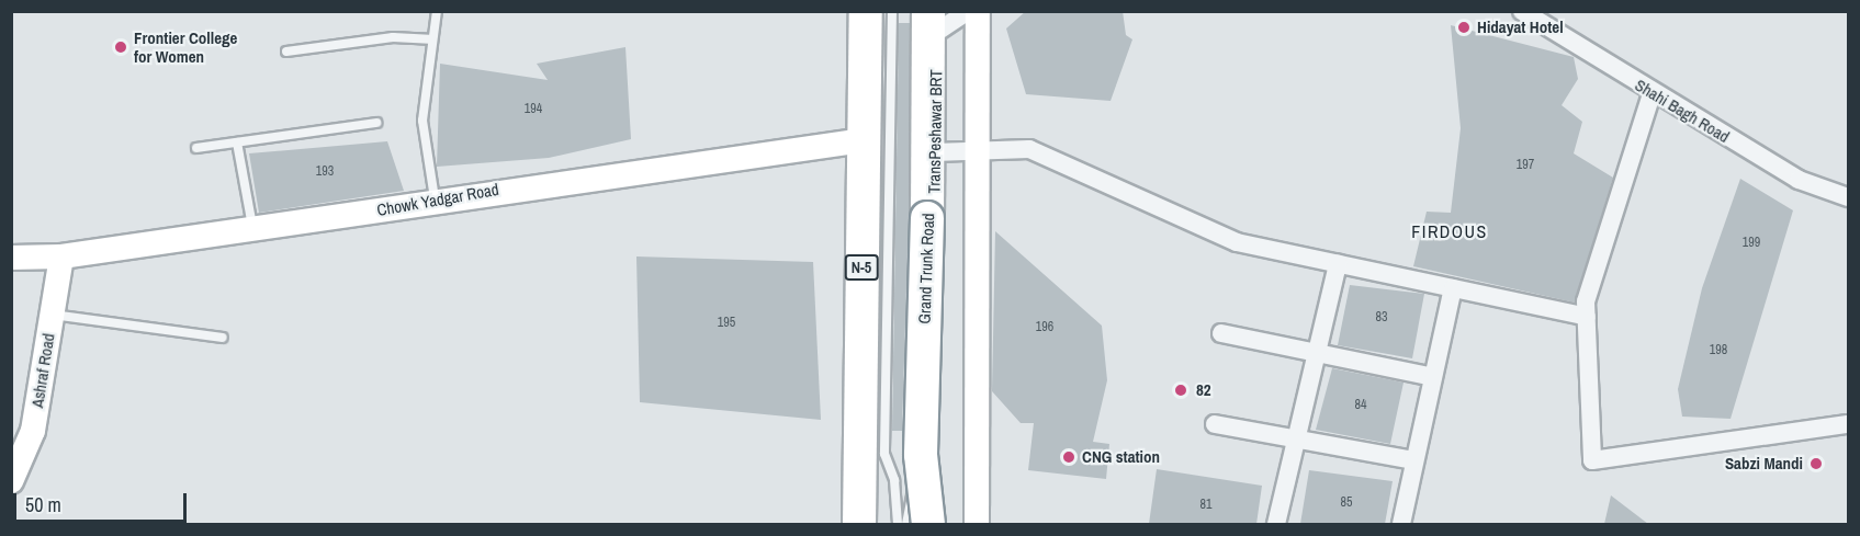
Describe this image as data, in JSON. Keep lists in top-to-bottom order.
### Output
{
  "streets": {
    "highway": ["N-5", "Grand Trunk Road"],
    "street": ["Shahi Bagh Road", "Chowk Yadgar Road", "Ashraf Road"],
    "lane": ["TransPeshawar BRT"]
  },
  "crossings": [
    ["TransPeshawar BRT", "Grand Trunk Road"],
    ["Chowk Yadgar Road", "N-5"],
    ["Chowk Yadgar Road", "Ashraf Road"]
  ],
  "districts": ["FIRDOUS"],
  "places": [
    "Hidayat Hotel",
    "Frontier College for Women",
    "82",
    "CNG station",
    "Sabzi Mandi"
  ],
  "house_numbers": [
    "194",
    "197",
    "193",
    "199",
    "83",
    "195",
    "196",
    "198",
    "84",
    "85",
    "81"
  ],
  "scale_bar": "50 m"
}
